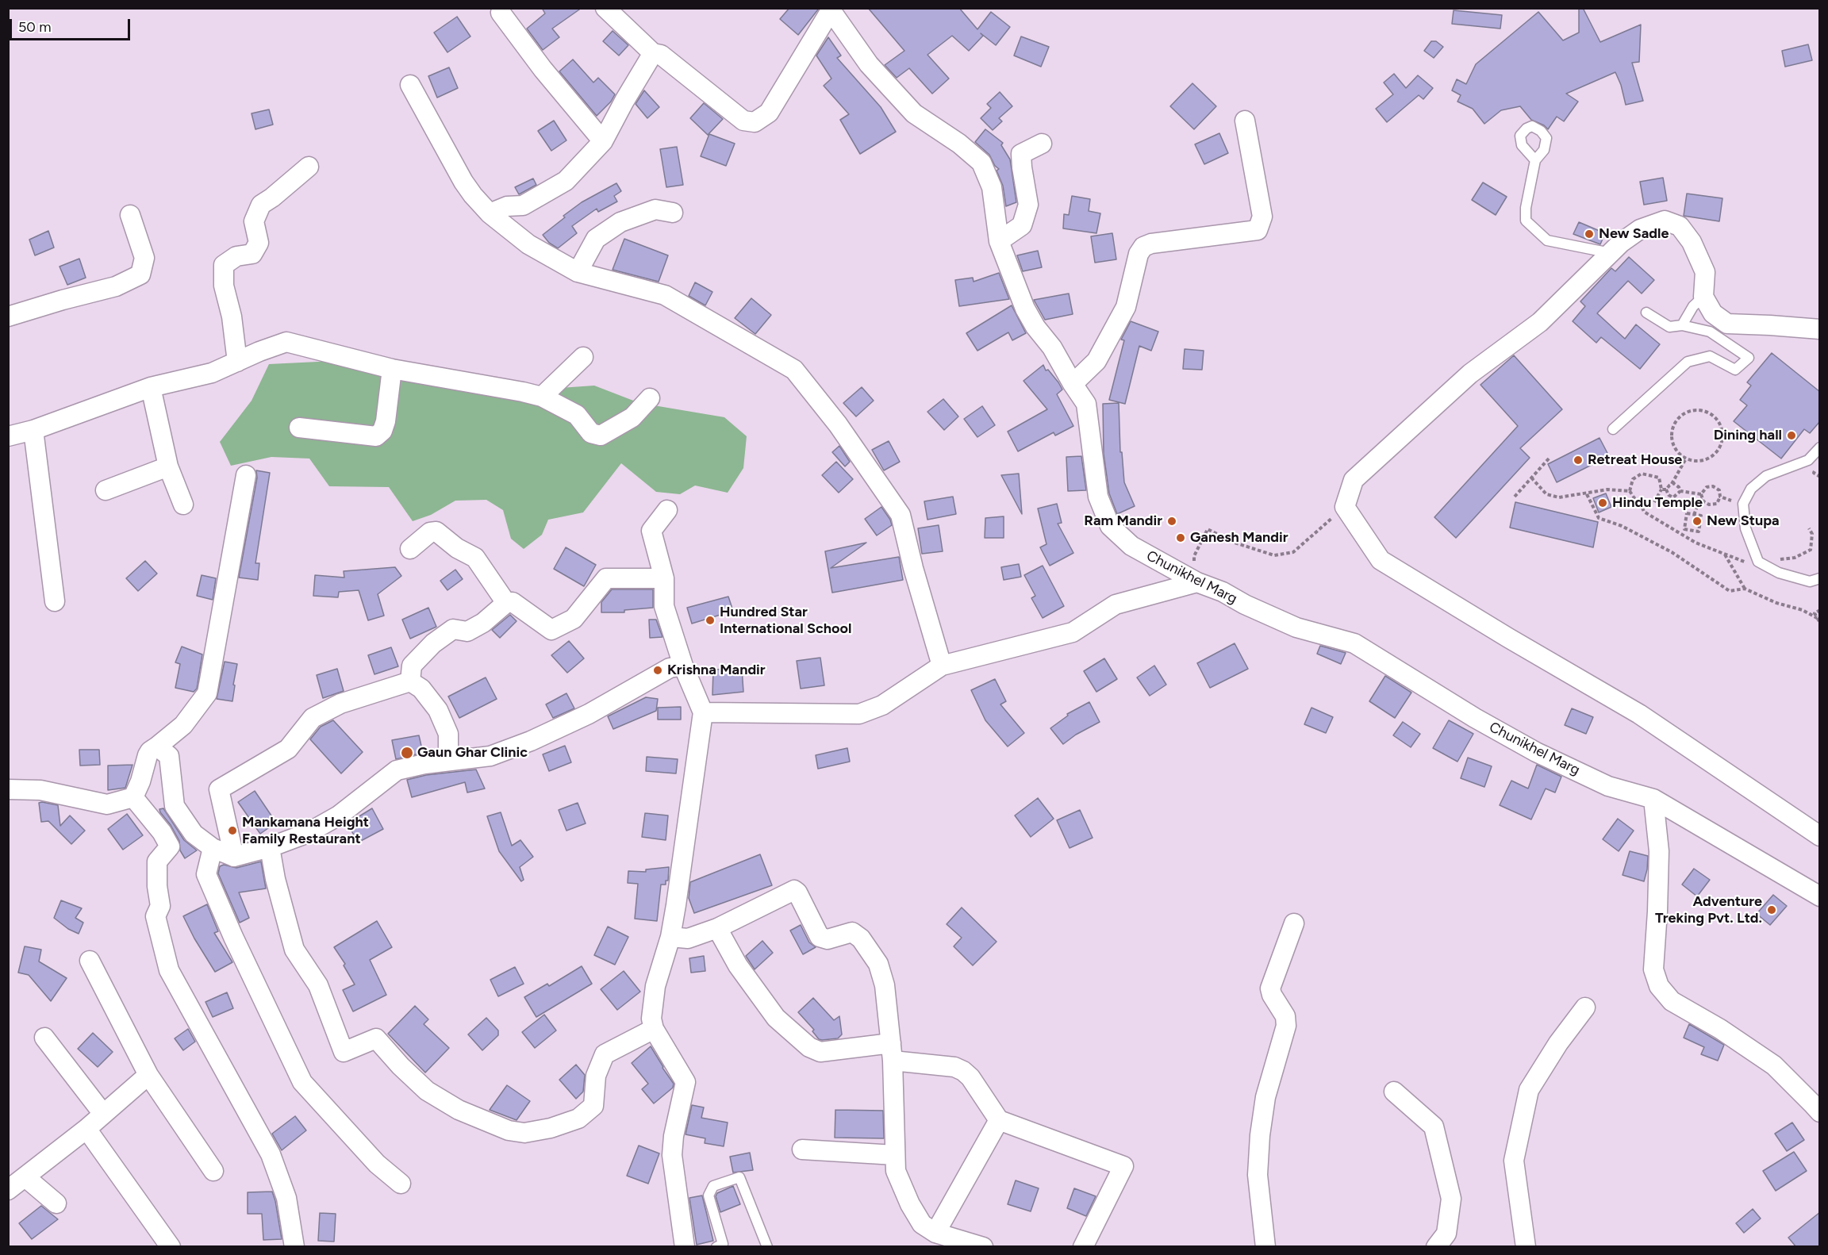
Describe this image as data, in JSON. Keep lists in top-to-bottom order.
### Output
{
  "streets": {
    "street": ["Chunikhel Marg"]
  },
  "places": [
    "New Sadle",
    "Dining hall",
    "Retreat House",
    "Hindu Temple",
    "Ram Mandir",
    "New Stupa",
    "Ganesh Mandir",
    "Hundred Star International School",
    "Krishna Mandir",
    "Gaun Ghar Clinic",
    "Mankamana Height Family Restaurant",
    "Adventure Treking Pvt. Ltd."
  ],
  "scale_bar": "50 m"
}
